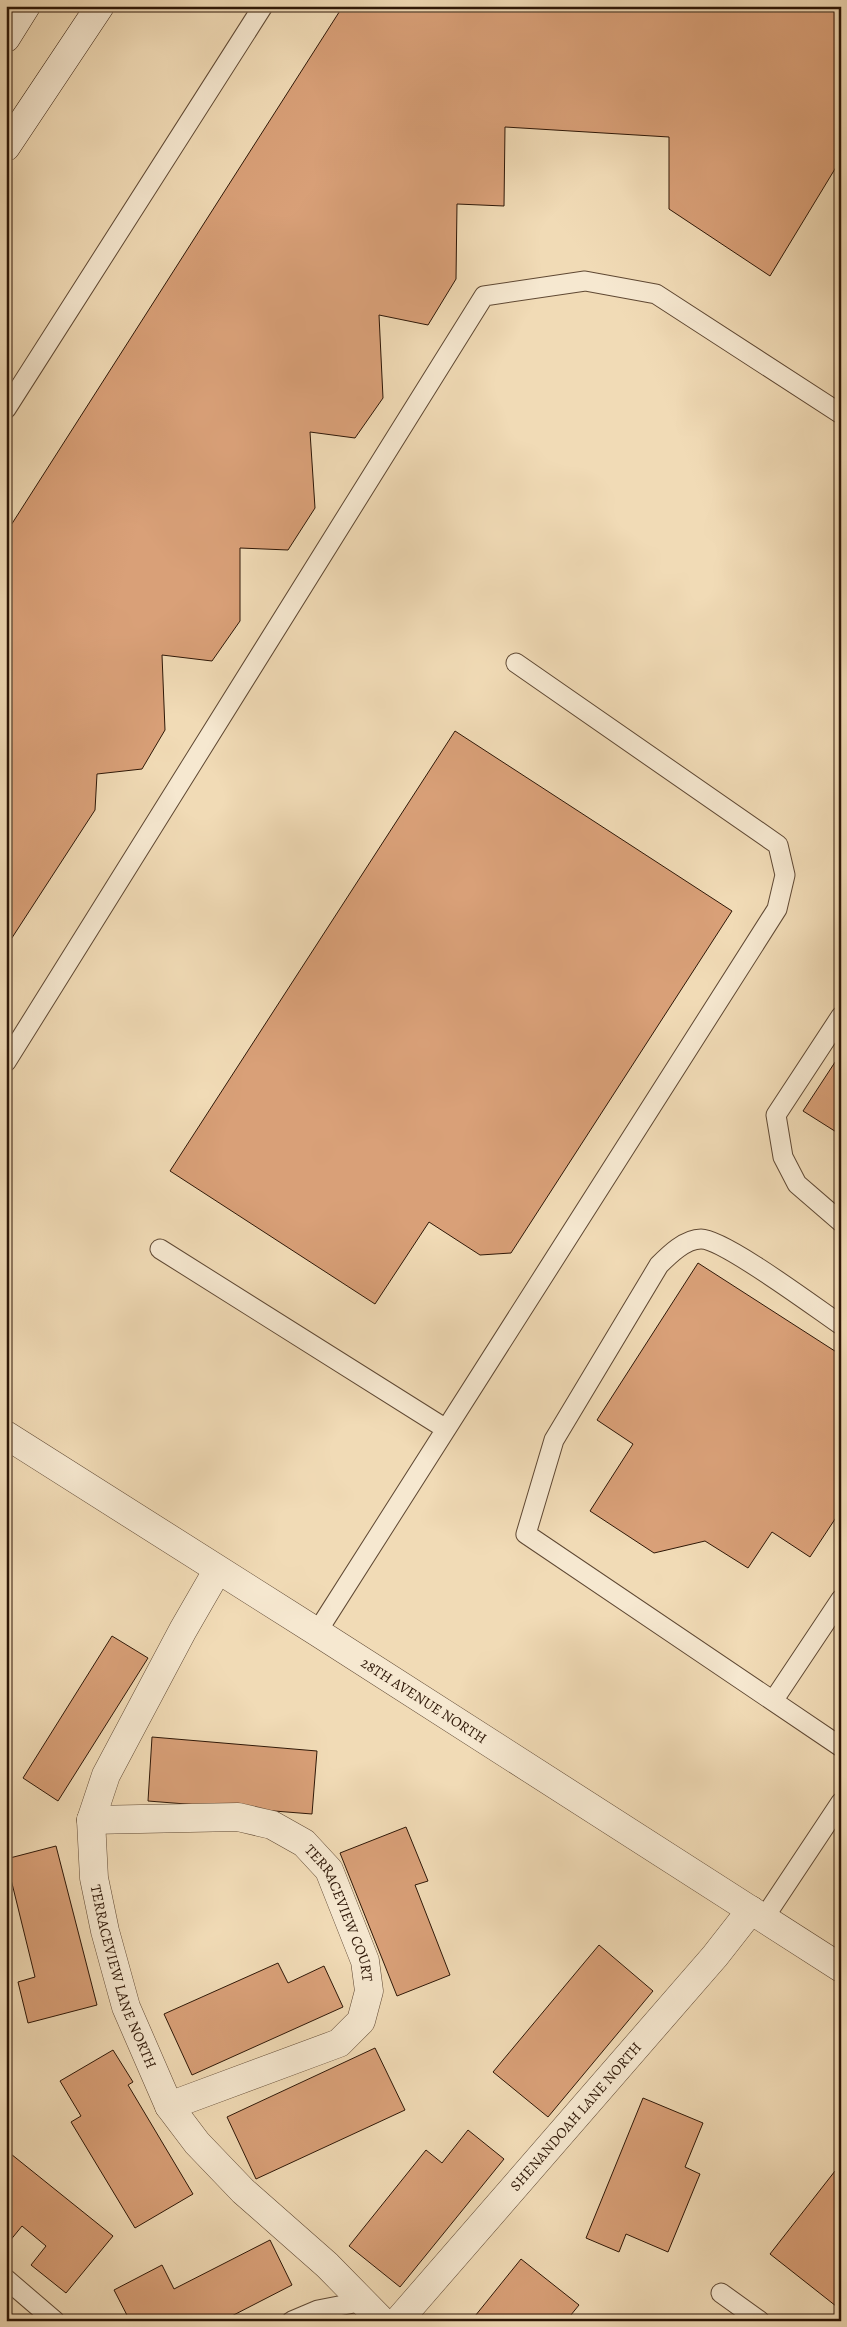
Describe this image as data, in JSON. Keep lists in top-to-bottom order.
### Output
{
  "streets": {
    "street": [
      "28TH AVENUE NORTH",
      "TERRACEVIEW COURT",
      "TERRACEVIEW LANE NORTH",
      "SHENANDOAH LANE NORTH"
    ]
  },
  "crossings": [
    ["28TH AVENUE NORTH", "TERRACEVIEW LANE NORTH"],
    ["28TH AVENUE NORTH", "SHENANDOAH LANE NORTH"],
    ["TERRACEVIEW COURT", "TERRACEVIEW LANE NORTH"]
  ]
}
